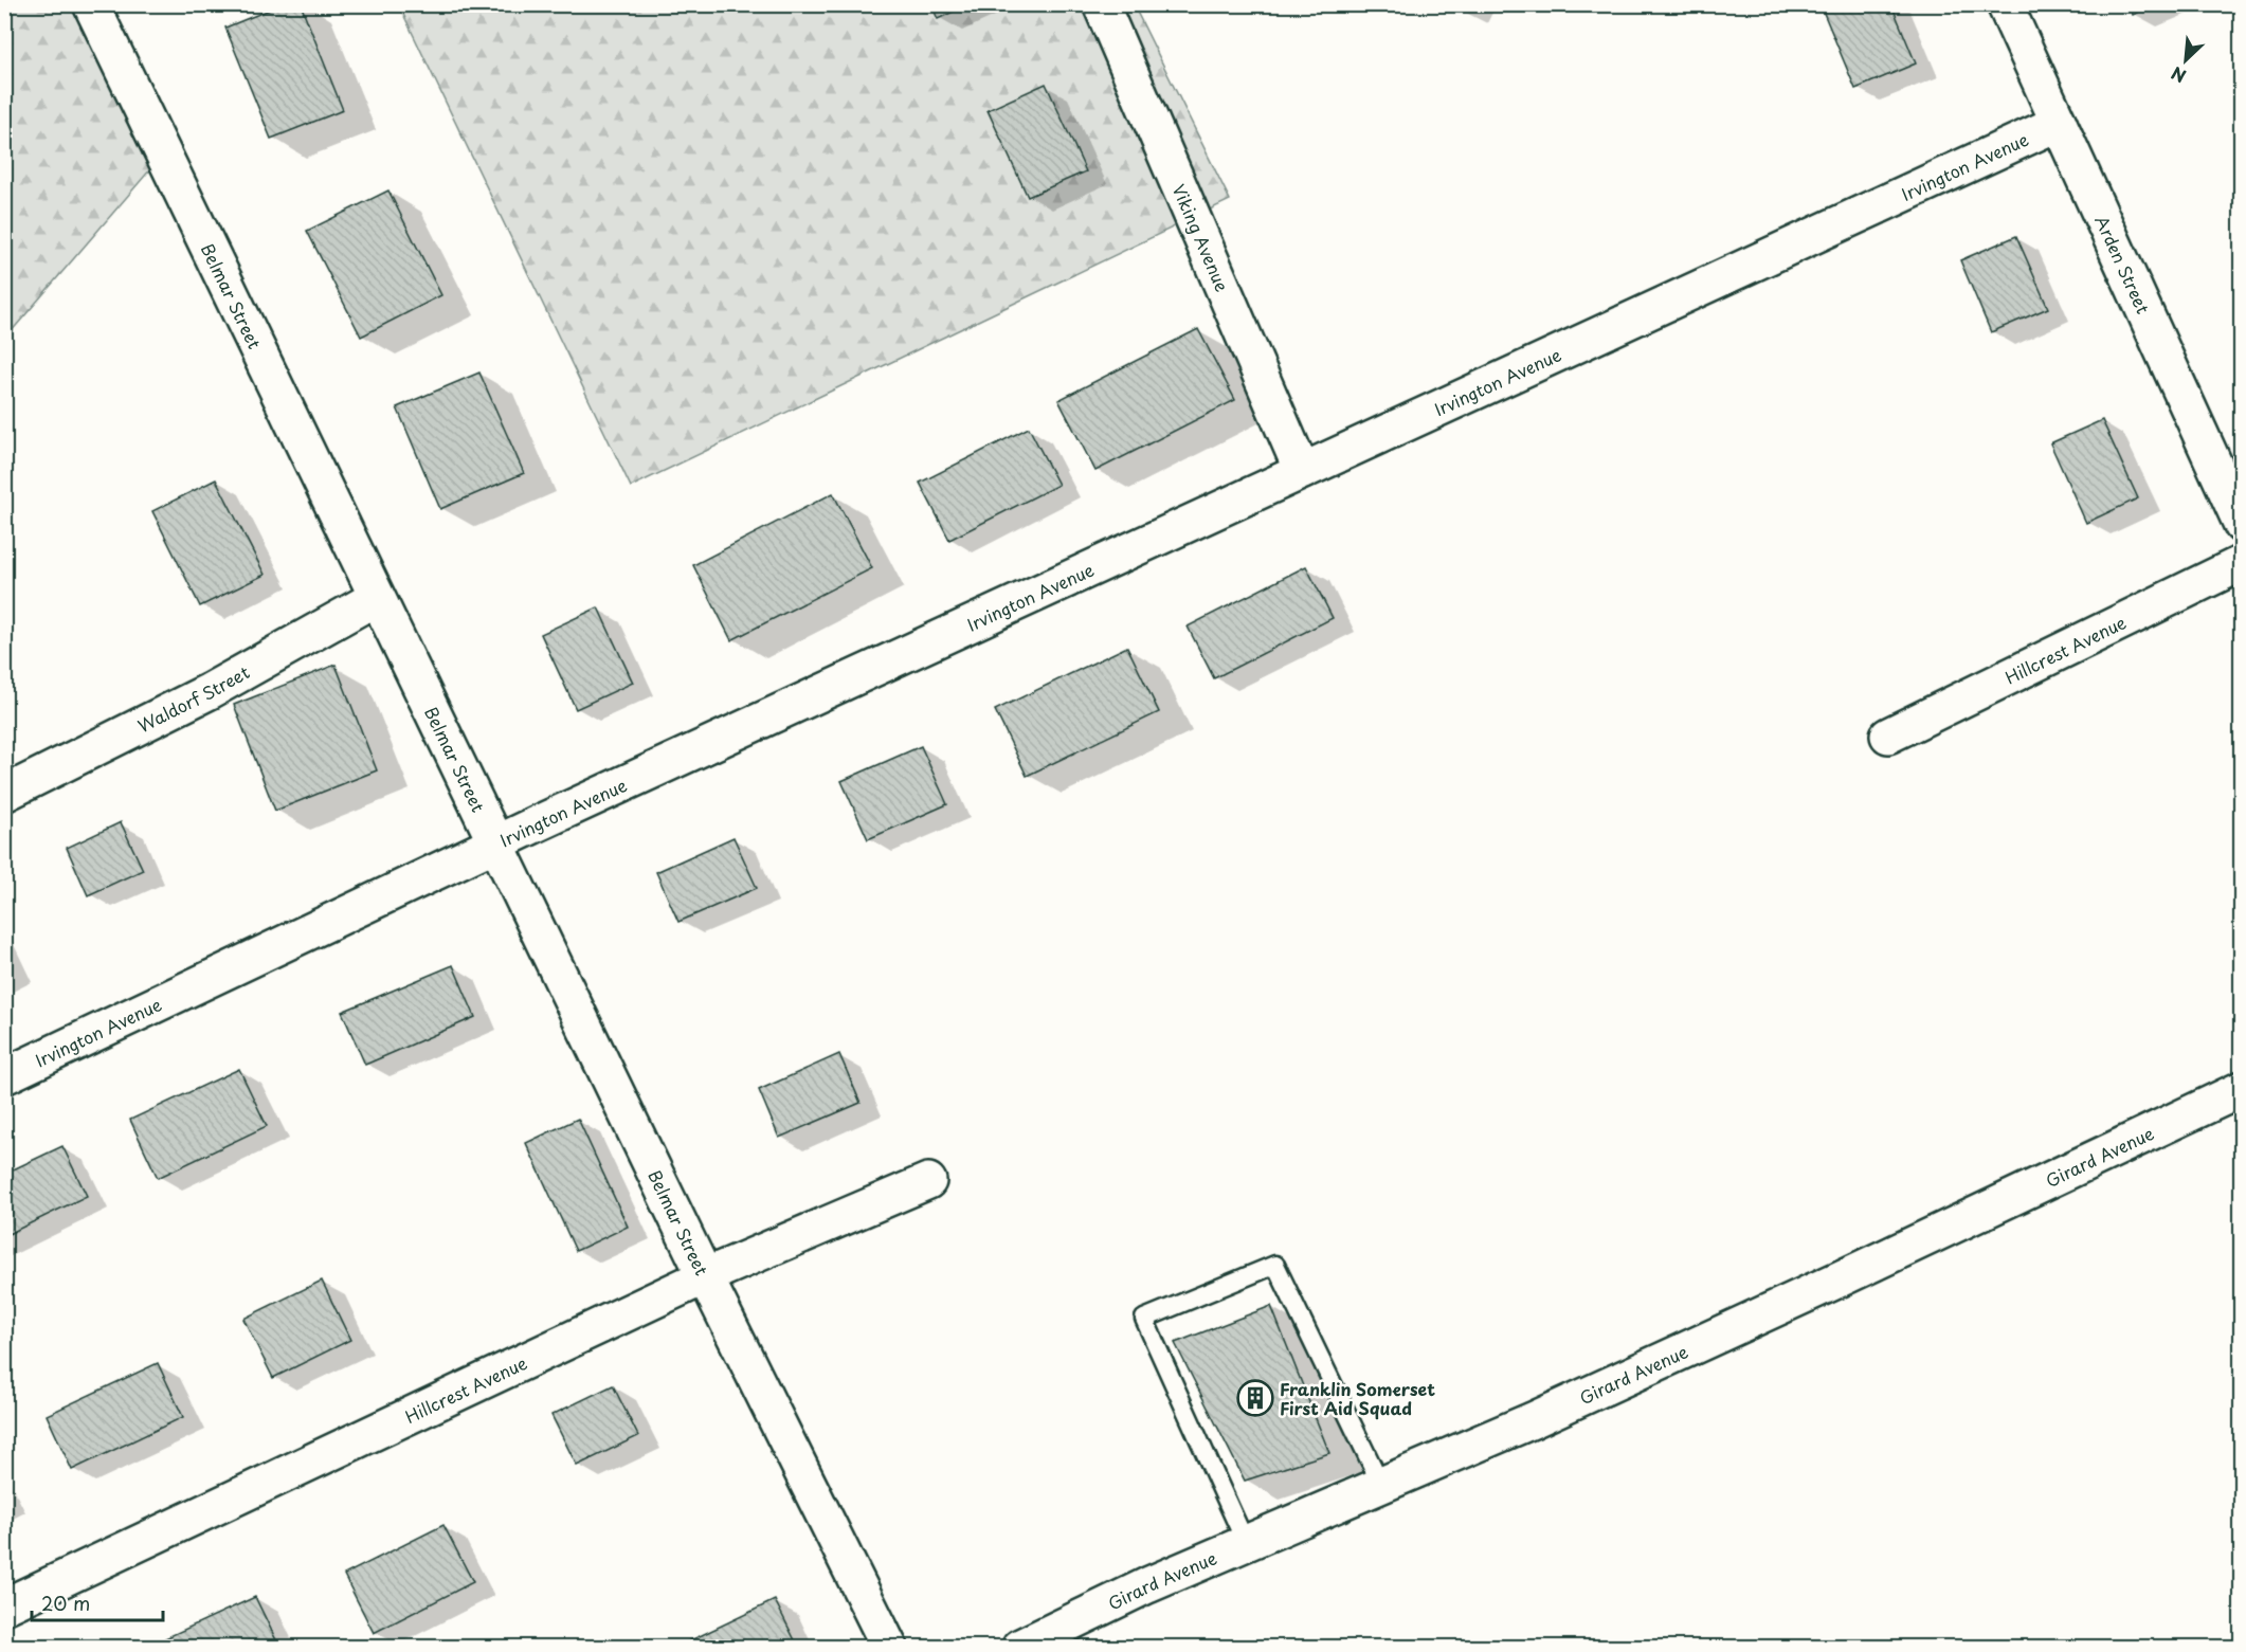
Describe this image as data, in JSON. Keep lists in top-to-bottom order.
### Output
{
  "streets": {
    "street": [
      "Irvington Avenue",
      "Viking Avenue",
      "Arden Street",
      "Belmar Street",
      "Hillcrest Avenue",
      "Waldorf Street",
      "Girard Avenue"
    ]
  },
  "crossings": [
    ["Irvington Avenue", "Viking Avenue"],
    ["Irvington Avenue", "Arden Street"],
    ["Irvington Avenue", "Belmar Street"],
    ["Belmar Street", "Hillcrest Avenue"],
    ["Belmar Street", "Waldorf Street"]
  ],
  "places": {
    "building": ["Franklin Somerset First Aid Squad"]
  },
  "scale_bar": "20 m",
  "north": "bottom left"
}
